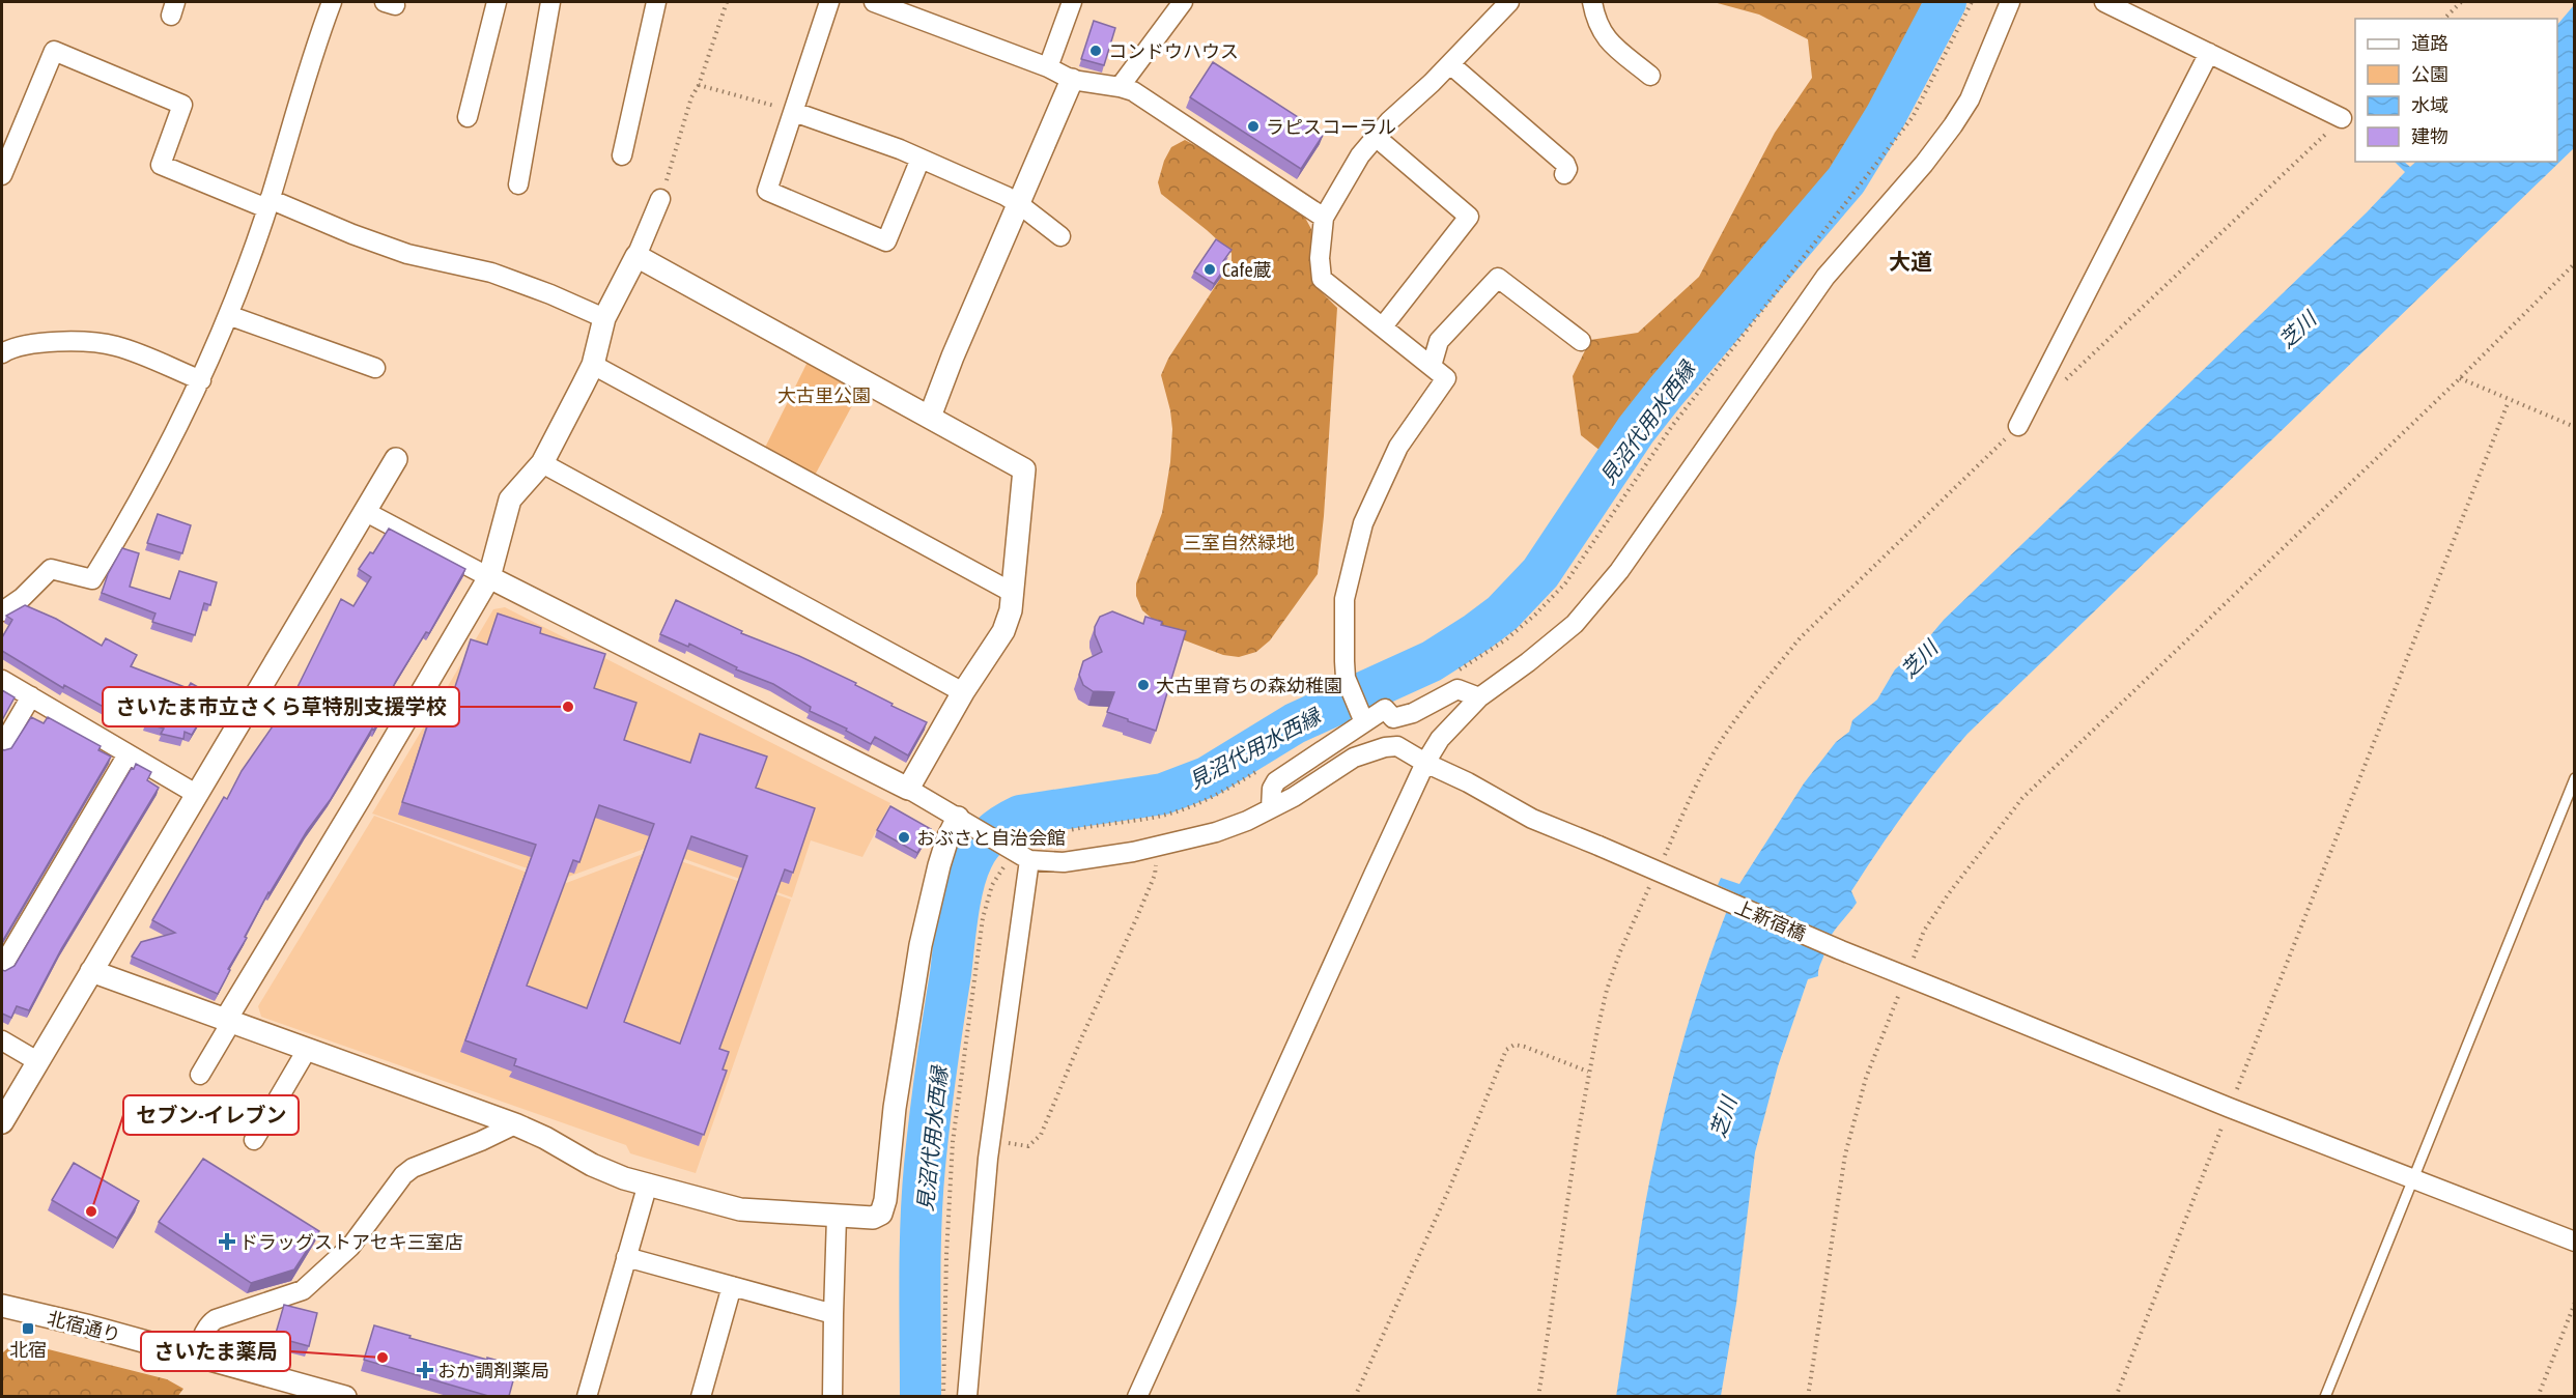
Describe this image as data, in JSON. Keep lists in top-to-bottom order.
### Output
{
  "streets": {
    "street": ["上新宿橋", "北宿通り"]
  },
  "districts": ["大道"],
  "water": ["芝川", "見沼代用水西縁"],
  "parks": ["大古里公園", "三室自然緑地"],
  "places": {
    "other": [
      "コンドウハウス",
      "ラピスコーラル",
      "Cafe蔵",
      "大古里育ちの森幼稚園",
      "さいたま市立さくら草特別支援学校",
      "おぶさと自治会館",
      "セブン-イレブン",
      "さいたま薬局"
    ],
    "health": ["ドラッグストアセキ三室店", "おか調剤薬局"],
    "transit": ["北宿"]
  },
  "legend": [
    "道路",
    "公園",
    "水域",
    "建物"
  ]
}
